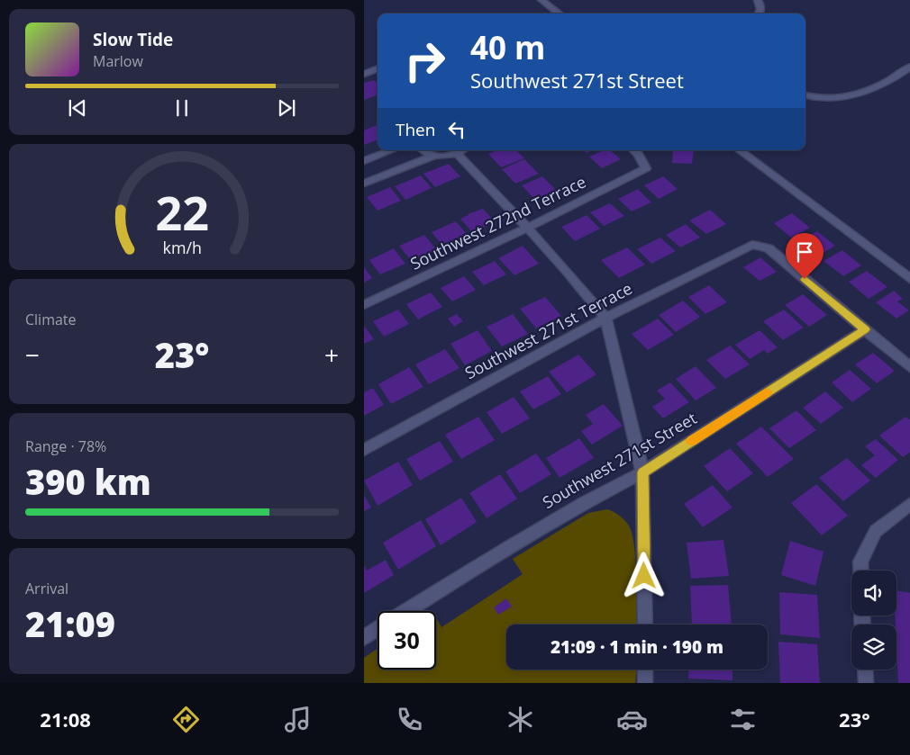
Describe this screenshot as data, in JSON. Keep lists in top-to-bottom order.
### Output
{
  "streets": {
    "street": ["Southwest 272nd Terrace", "Southwest 271st Terrace", "Southwest 271st Street"]
  },
  "crossings": [
    ["Southwest 271st Terrace", "Southwest 271st Street"]
  ],
  "page": {
    "turn": ["40 m", "Southwest 271st Street"],
    "song": ["Slow Tide", "Marlow"],
    "then": "Then",
    "tile": [
      "Climate",
      ["Range · 78%", "390 km"],
      ["Arrival", "21:09"]
    ],
    "heat": ["−", "23°", "+"],
    "limit": "30",
    "trip": "21:09 · 1 min · 190 m",
    "tabs": ["21:08", "23°"],
    "gauge": ["22", "km/h"]
  }
}
